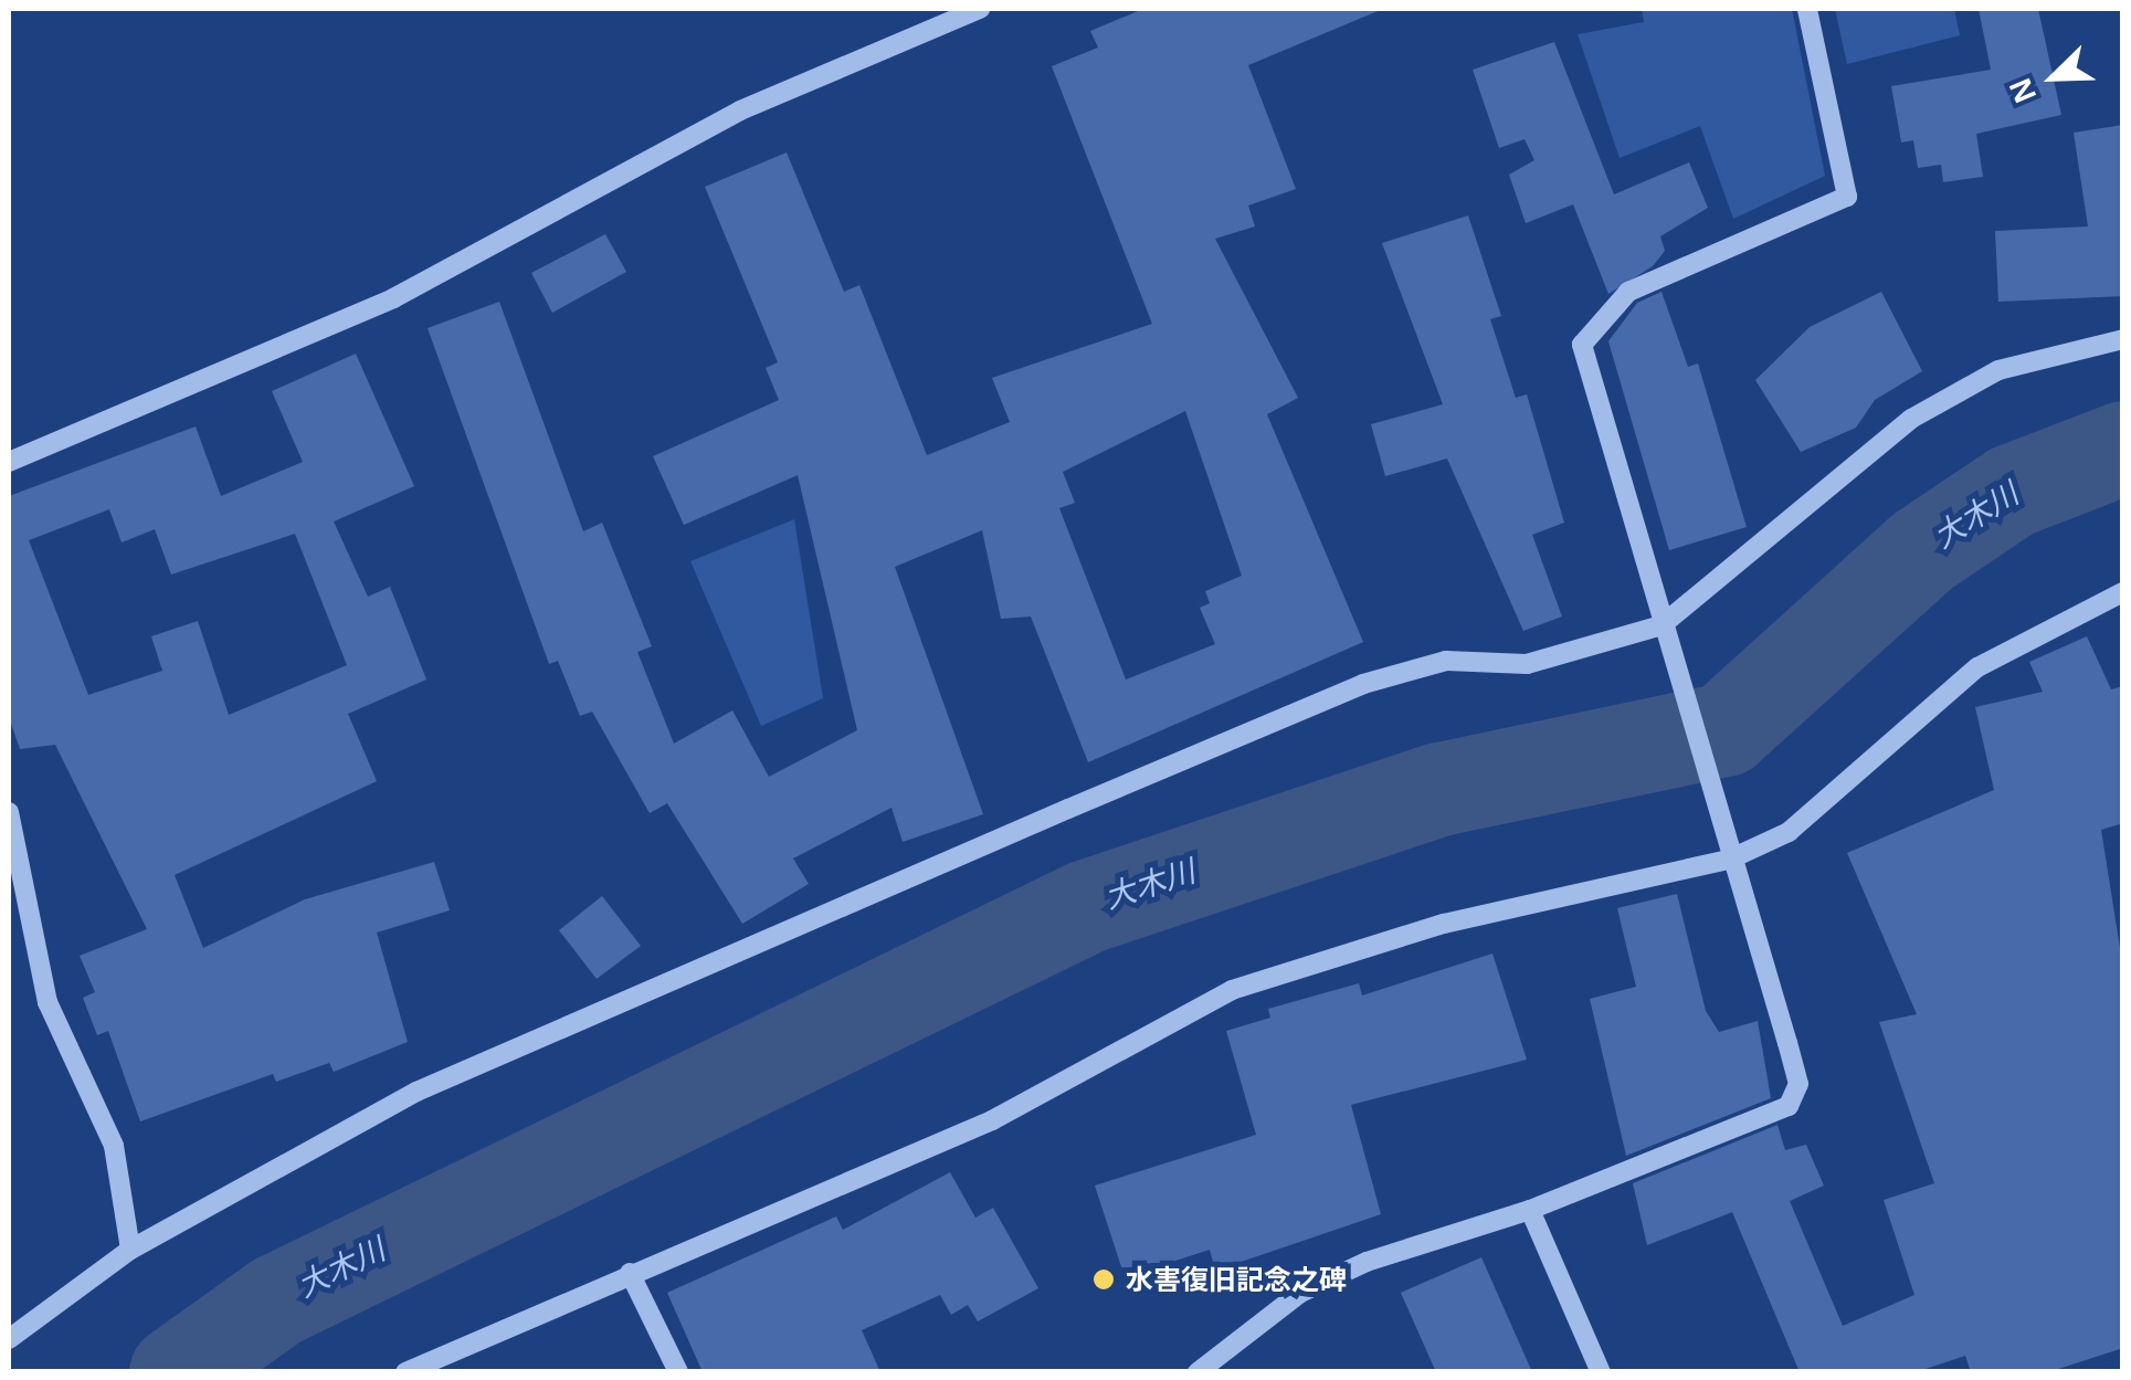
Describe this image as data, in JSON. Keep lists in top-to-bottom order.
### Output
{
  "water": ["大木川"],
  "places": ["水害復旧記念之碑"],
  "north": "bottom left"
}
